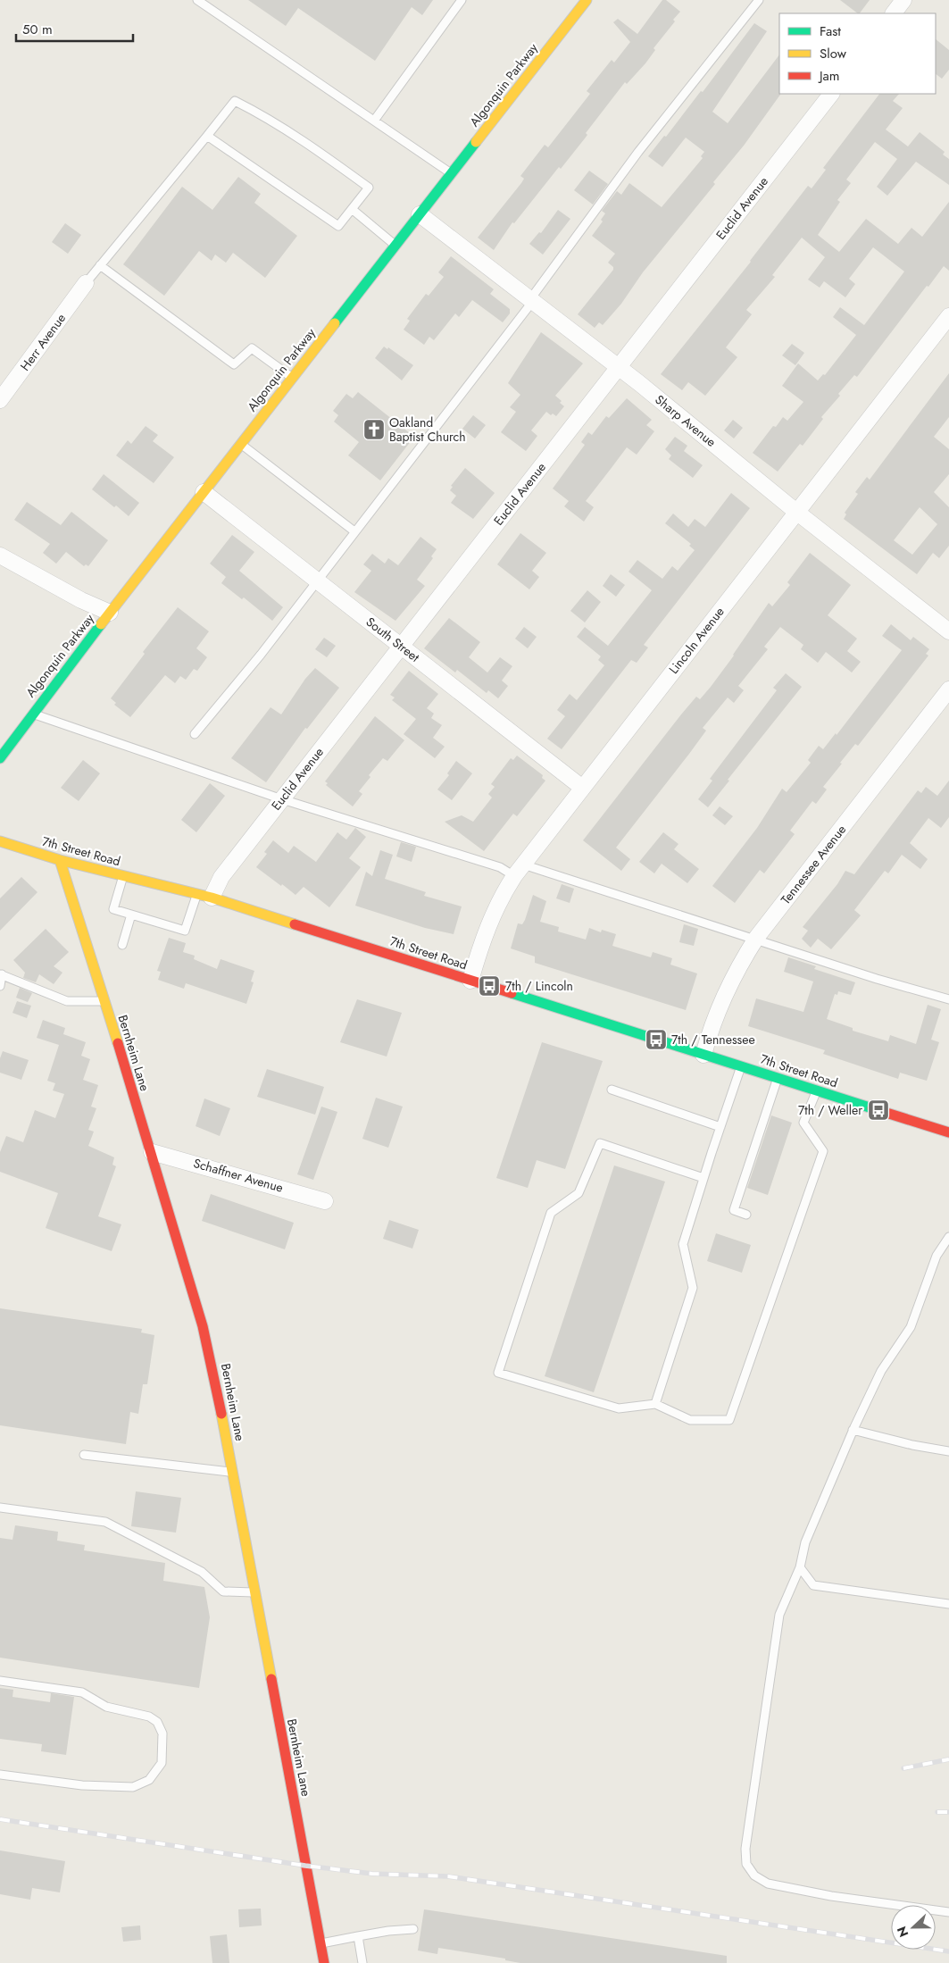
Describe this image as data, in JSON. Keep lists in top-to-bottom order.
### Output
{
  "streets": {
    "main road": ["Algonquin Parkway", "7th Street Road", "Bernheim Lane"],
    "street": [
      "Euclid Avenue",
      "Herr Avenue",
      "Sharp Avenue",
      "South Street",
      "Lincoln Avenue",
      "Tennessee Avenue",
      "Schaffner Avenue"
    ]
  },
  "crossings": [
    ["Algonquin Parkway", "Sharp Avenue"],
    ["Algonquin Parkway", "South Street"],
    ["Euclid Avenue", "Sharp Avenue"],
    ["Euclid Avenue", "South Street"],
    ["Euclid Avenue", "7th Street Road"],
    ["Sharp Avenue", "Lincoln Avenue"],
    ["South Street", "Lincoln Avenue"],
    ["Lincoln Avenue", "7th Street Road"],
    ["7th Street Road", "Tennessee Avenue"],
    ["7th Street Road", "Bernheim Lane"],
    ["Bernheim Lane", "Schaffner Avenue"]
  ],
  "places": {
    "church": ["Oakland Baptist Church"],
    "bus stop": ["7th / Lincoln", "7th / Tennessee", "7th / Weller"]
  },
  "legend": ["Fast", "Slow", "Jam"],
  "scale_bar": "50 m",
  "north": "left"
}
